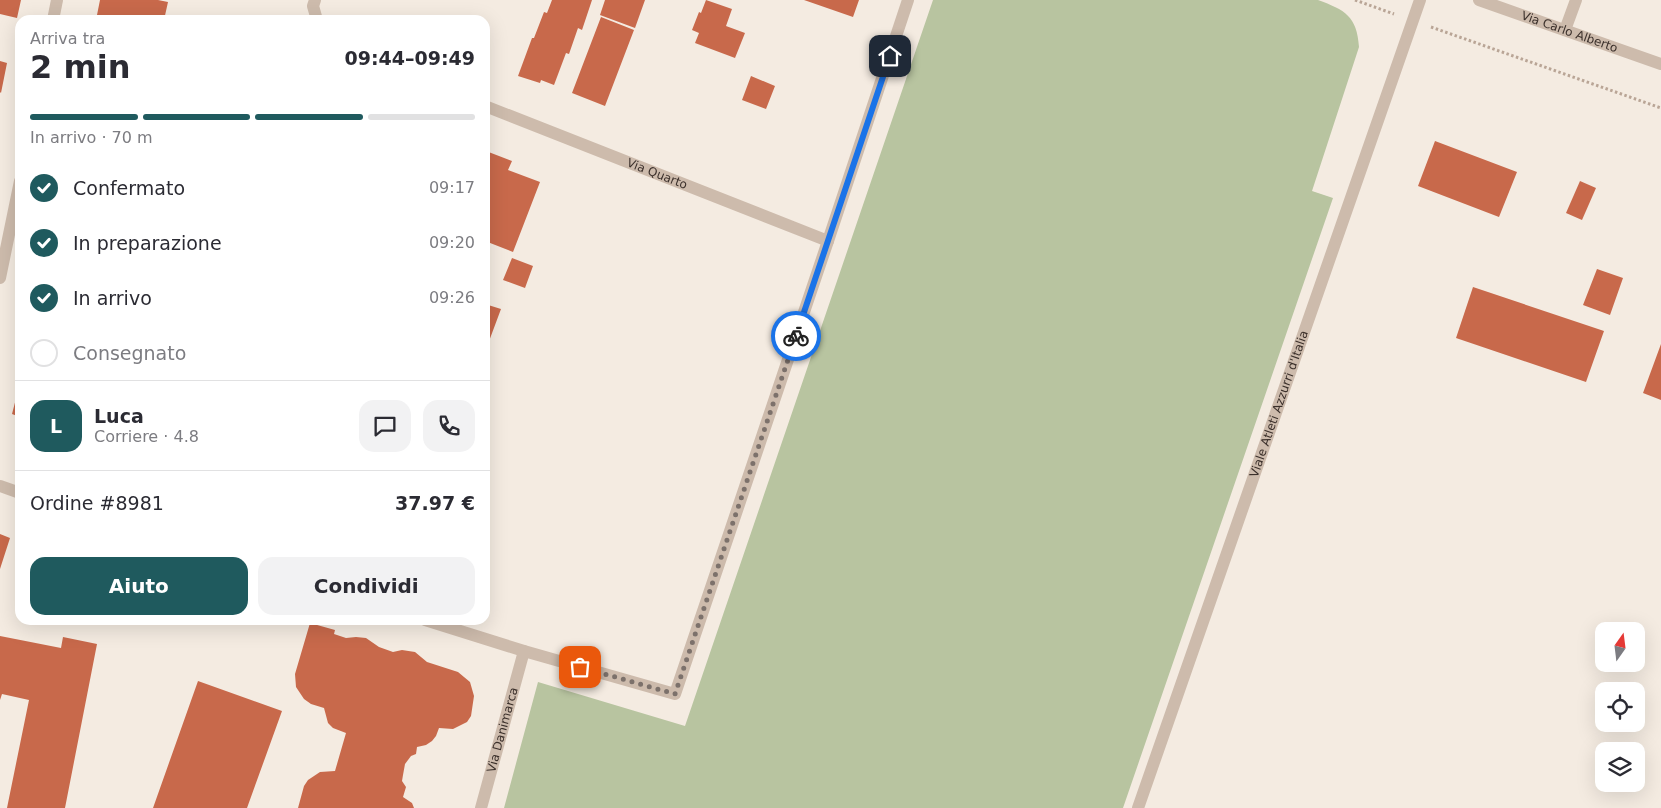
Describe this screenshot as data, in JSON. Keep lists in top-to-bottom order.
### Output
{
  "streets": {
    "street": [
      "Via Carlo Alberto",
      "Via Quarto",
      "Viale Atleti Azzurri d'Italia",
      "Via Danimarca"
    ]
  },
  "north": "top",
  "page": {
    "heading": ["2 min", "Arriva tra", "09:44–09:49"],
    "panel": [
      "Luca",
      "Corriere · 4.8",
      "Ordine #8981",
      "37.97 €"
    ],
    "bar": "In arrivo · 70 m",
    "list": [
      ["Confermato", "09:17"],
      ["In preparazione", "09:20"],
      ["In arrivo", "09:26"],
      "Consegnato"
    ],
    "round": "L",
    "buttons": ["Aiuto", "Condividi"]
  }
}
